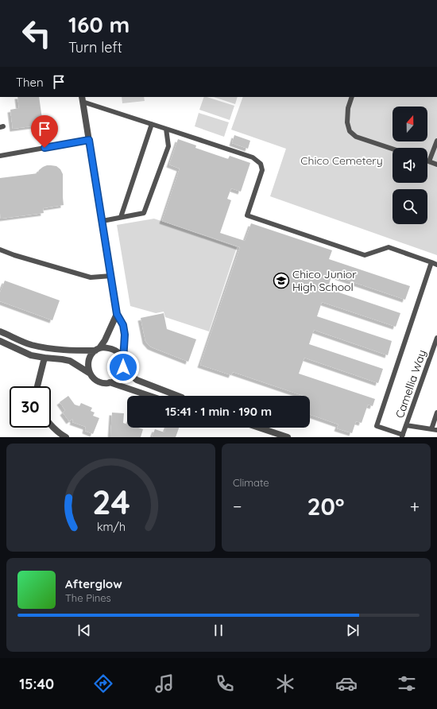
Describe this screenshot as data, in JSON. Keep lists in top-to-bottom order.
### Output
{
  "streets": {
    "lane": ["Camellia Way"]
  },
  "parks": ["Chico Cemetery"],
  "places": {
    "school or university": ["Chico Junior High School"]
  },
  "north": "top",
  "page": {
    "turn": ["160 m", "Turn left"],
    "then": "Then",
    "limit": "30",
    "trip": "15:41 · 1 min · 190 m",
    "tile": "Climate",
    "heat": ["−", "20°", "+"],
    "song": ["Afterglow", "The Pines"],
    "tabs": "15:40",
    "gauge": ["24", "km/h"]
  }
}
